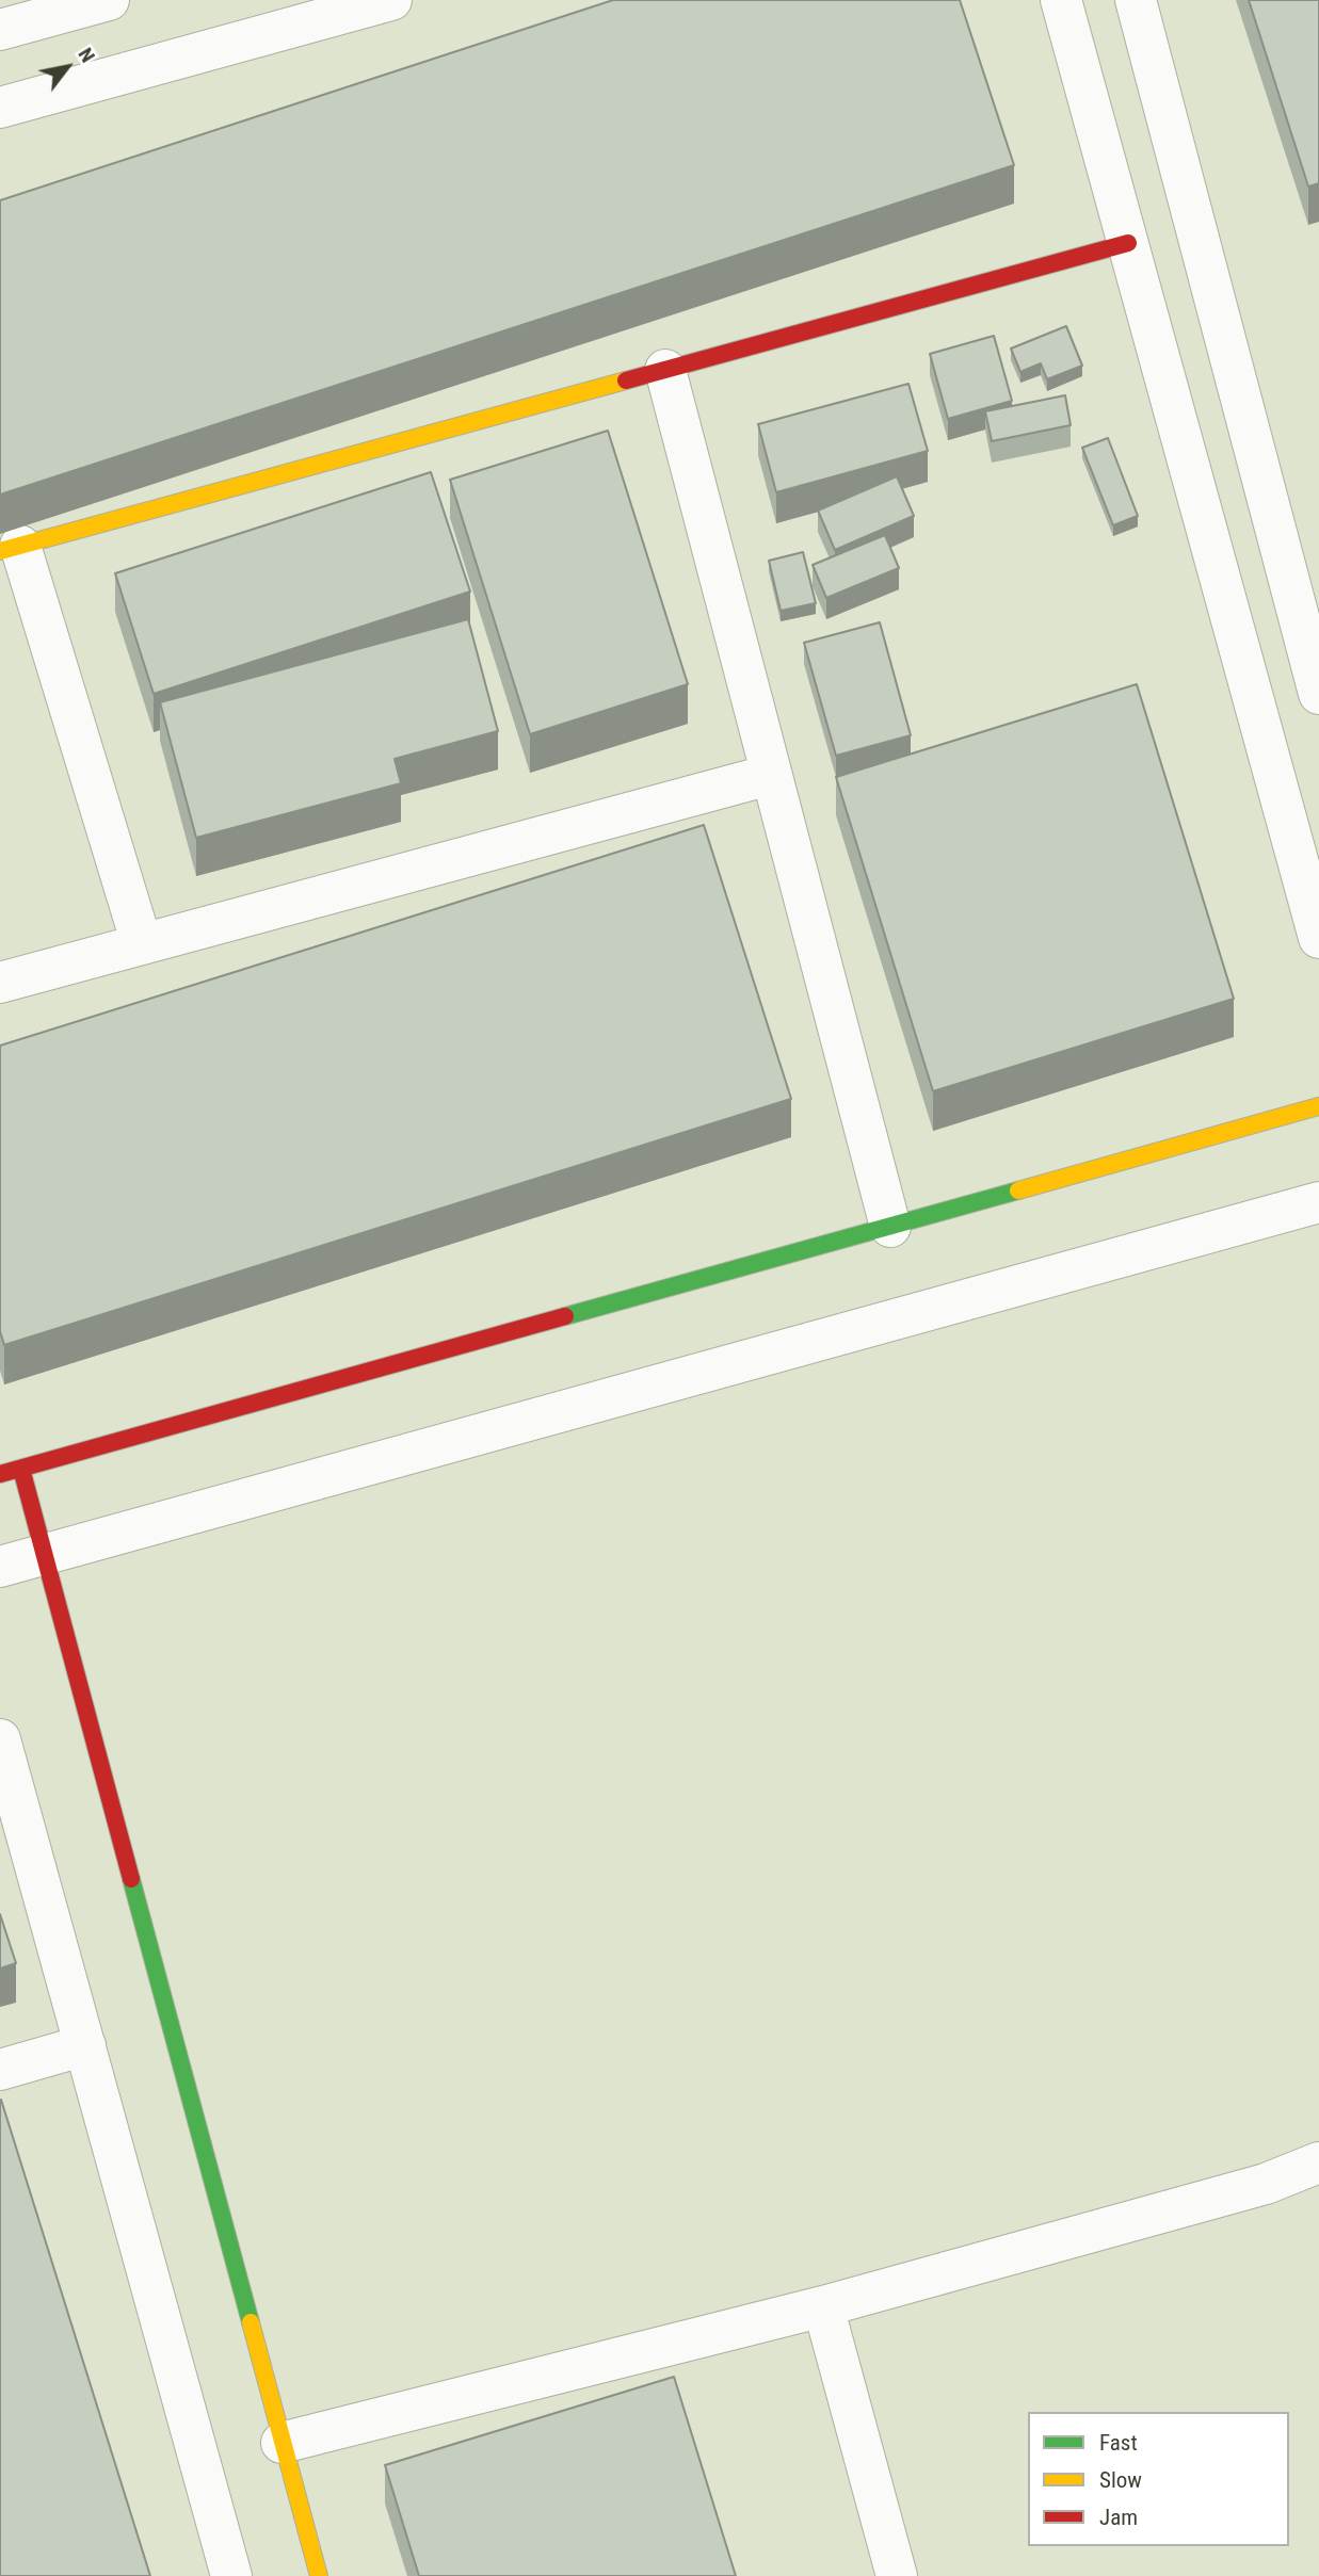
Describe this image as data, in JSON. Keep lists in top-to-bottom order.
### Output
{
  "legend": ["Fast", "Slow", "Jam"],
  "north": "top right"
}
